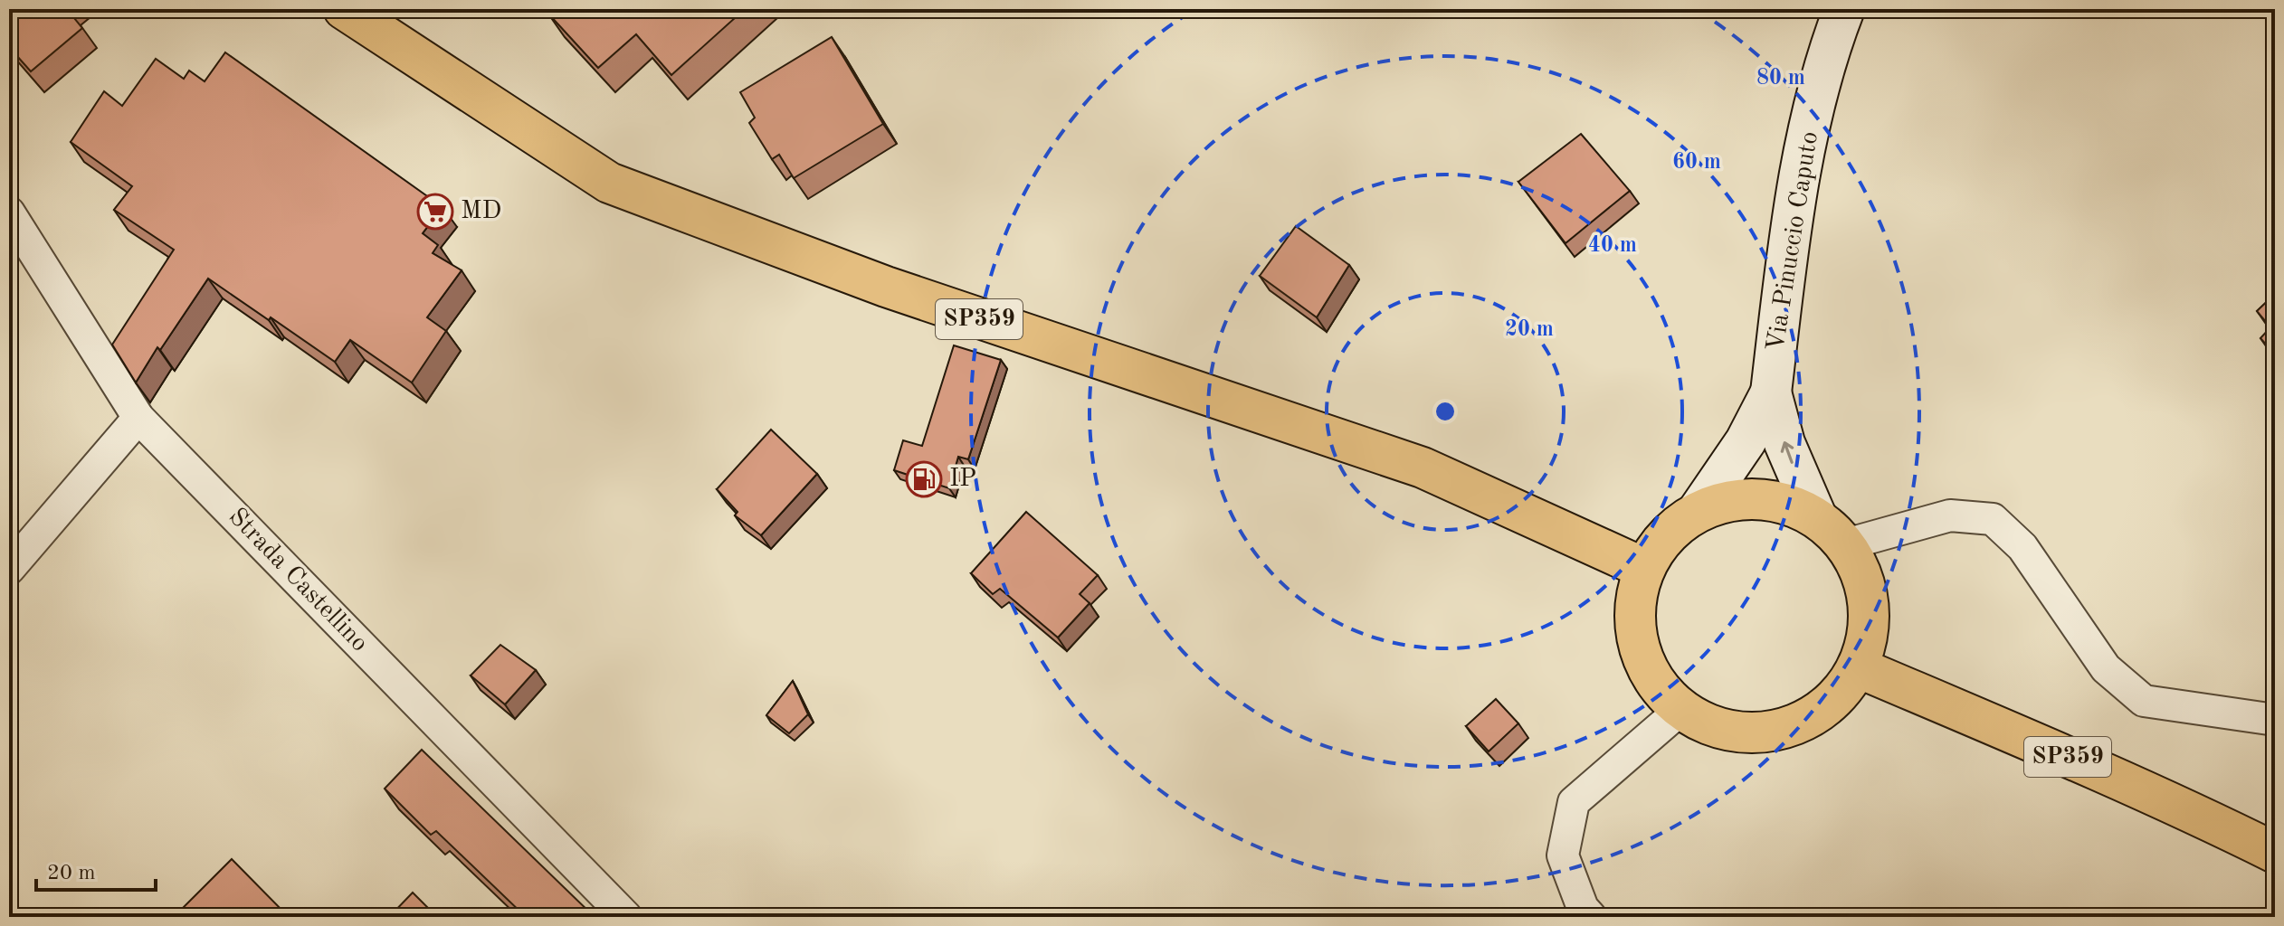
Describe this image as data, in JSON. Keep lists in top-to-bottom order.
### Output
{
  "streets": {
    "main road": ["SP359"],
    "street": ["Via Pinuccio Caputo", "Strada Castellino"]
  },
  "places": {
    "supermarket": ["MD"],
    "fuel station": ["IP"]
  },
  "scale_bar": "20 m",
  "rings": [
    "80 m",
    "60 m",
    "40 m",
    "20 m"
  ]
}
